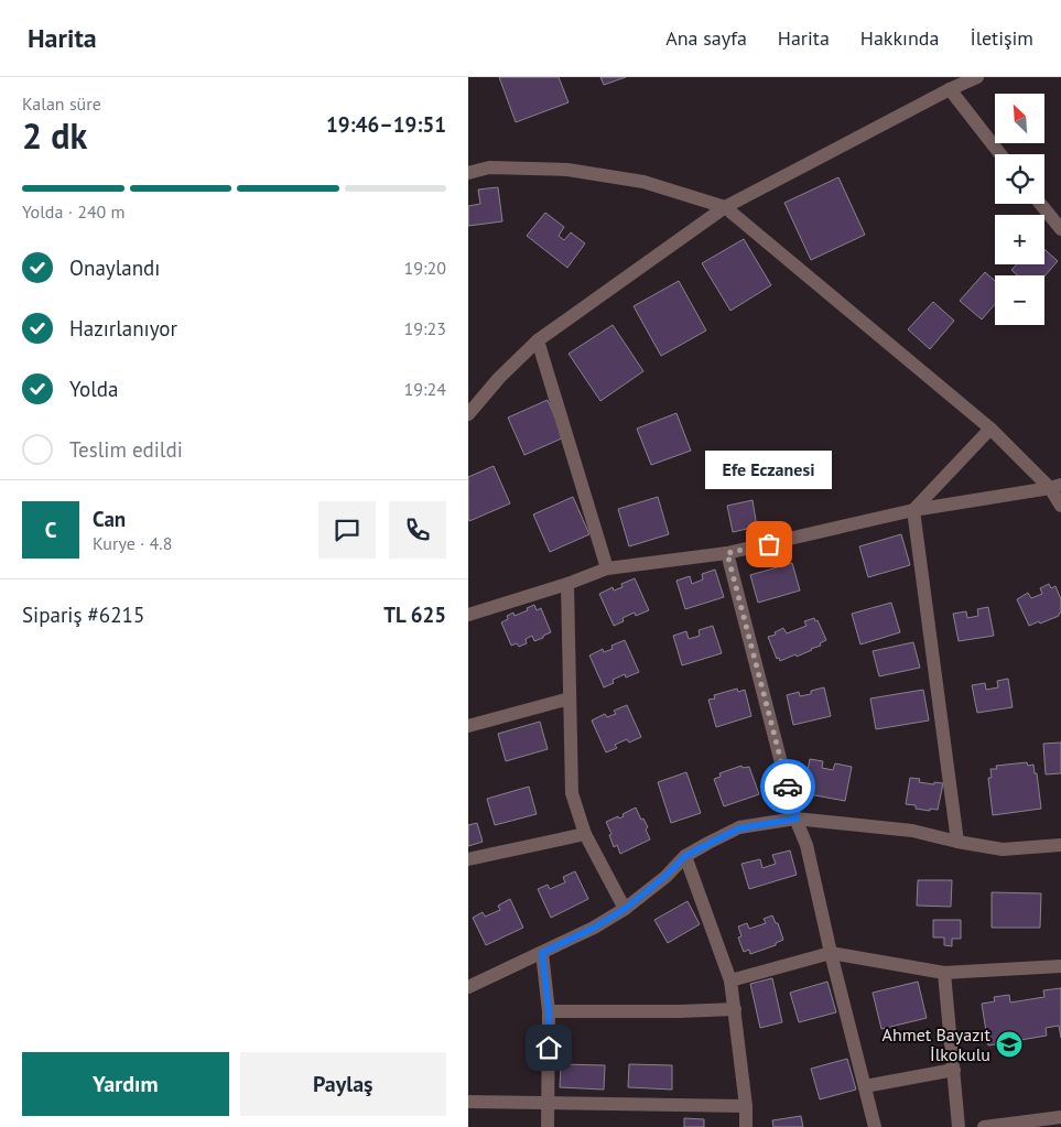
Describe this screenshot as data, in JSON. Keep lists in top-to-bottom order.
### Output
{
  "places": {
    "other": ["Efe Eczanesi"],
    "school or university": ["Ahmet Bayazıt İlkokulu"]
  },
  "north": "top left",
  "page": {
    "header": "Harita",
    "nav": [
      "Ana sayfa",
      "Harita",
      "Hakkında",
      "İletişim"
    ],
    "heading": ["2 dk", "Kalan süre", "19:46–19:51"],
    "panel": [
      "Can",
      "Kurye · 4.8",
      "Sipariş #6215",
      "TL 625"
    ],
    "map_buttons": ["+", "−"],
    "bar": "Yolda · 240 m",
    "list": [
      ["Onaylandı", "19:20"],
      ["Hazırlanıyor", "19:23"],
      ["Yolda", "19:24"],
      "Teslim edildi"
    ],
    "bubble": "Efe Eczanesi",
    "round": "C",
    "buttons": ["Yardım", "Paylaş"]
  }
}
